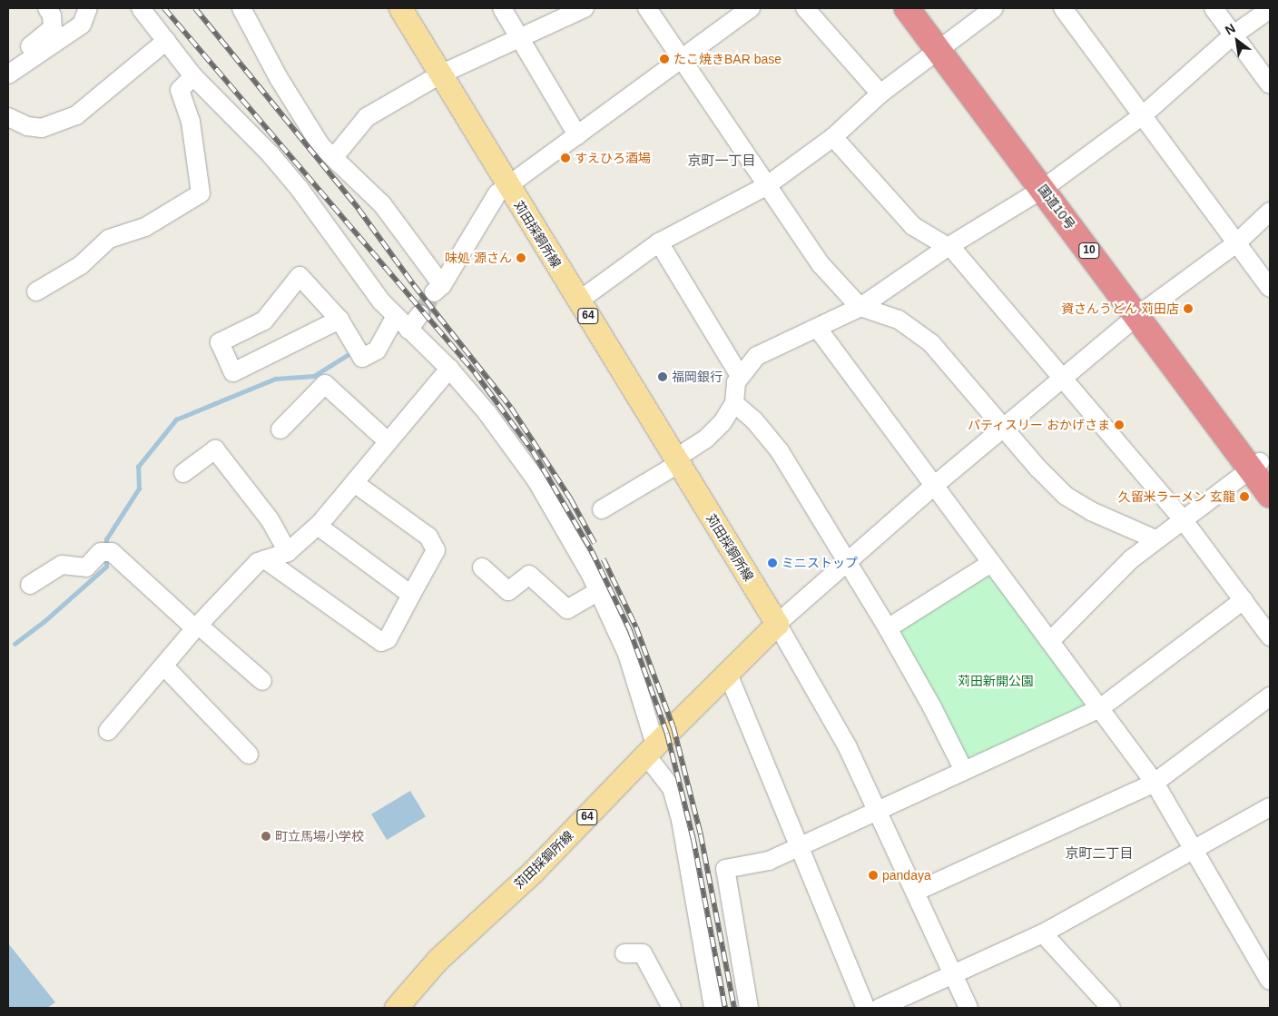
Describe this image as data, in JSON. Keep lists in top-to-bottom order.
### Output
{
  "streets": {
    "highway": ["国道10号", "10"],
    "main road": ["苅田採銅所線", "64"]
  },
  "districts": ["京町一丁目", "京町二丁目"],
  "parks": ["苅田新開公園"],
  "places": [
    "たこ焼きBAR base",
    "すえひろ酒場",
    "味処 源さん",
    "資さんうどん 苅田店",
    "福岡銀行",
    "パティスリー おかげさま",
    "久留米ラーメン 玄龍",
    "ミニストップ",
    "町立馬場小学校",
    "pandaya"
  ],
  "north": "top left"
}
